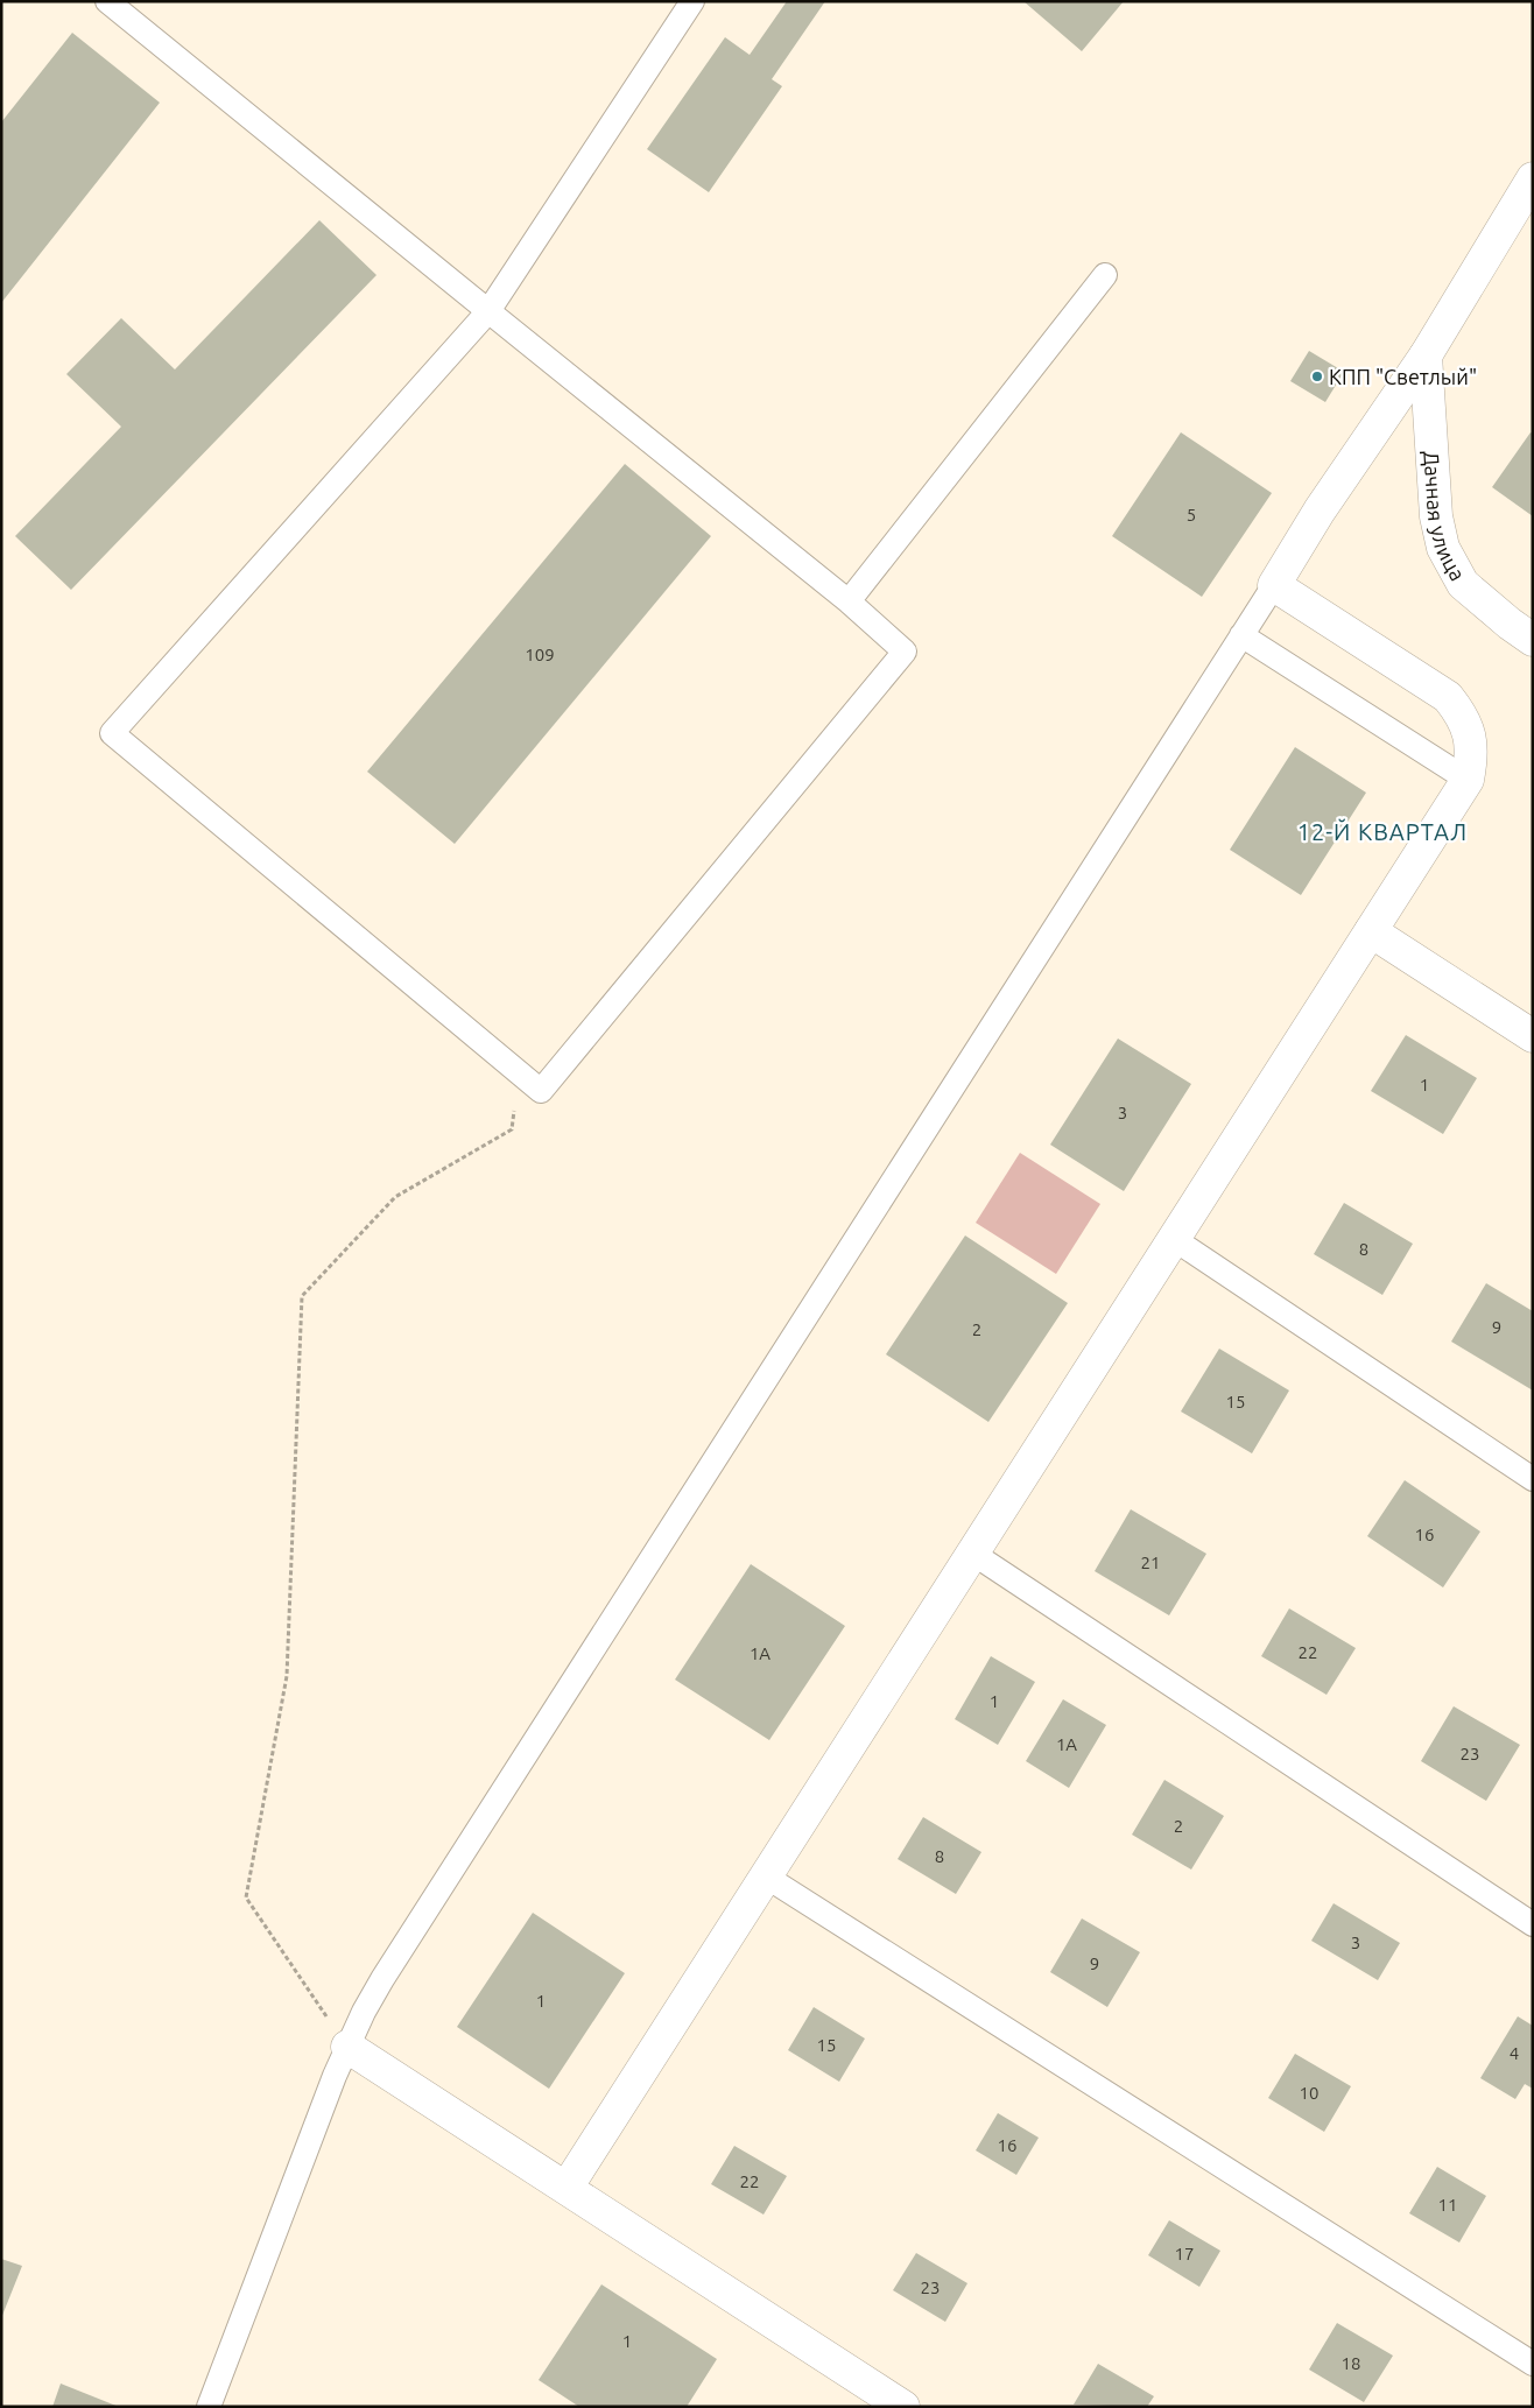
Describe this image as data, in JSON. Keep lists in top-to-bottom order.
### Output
{
  "streets": {
    "street": ["Дачная улица"]
  },
  "districts": ["12-Й КВАРТАЛ"],
  "places": ["КПП \"Светлый\""],
  "house_numbers": [
    "5",
    "109",
    "1",
    "3",
    "8",
    "9",
    "2",
    "15",
    "16",
    "21",
    "22",
    "1А",
    "1",
    "1А",
    "23",
    "2",
    "8",
    "3",
    "9",
    "1",
    "15",
    "4",
    "10",
    "16",
    "22",
    "11",
    "17",
    "23",
    "1",
    "18"
  ]
}
